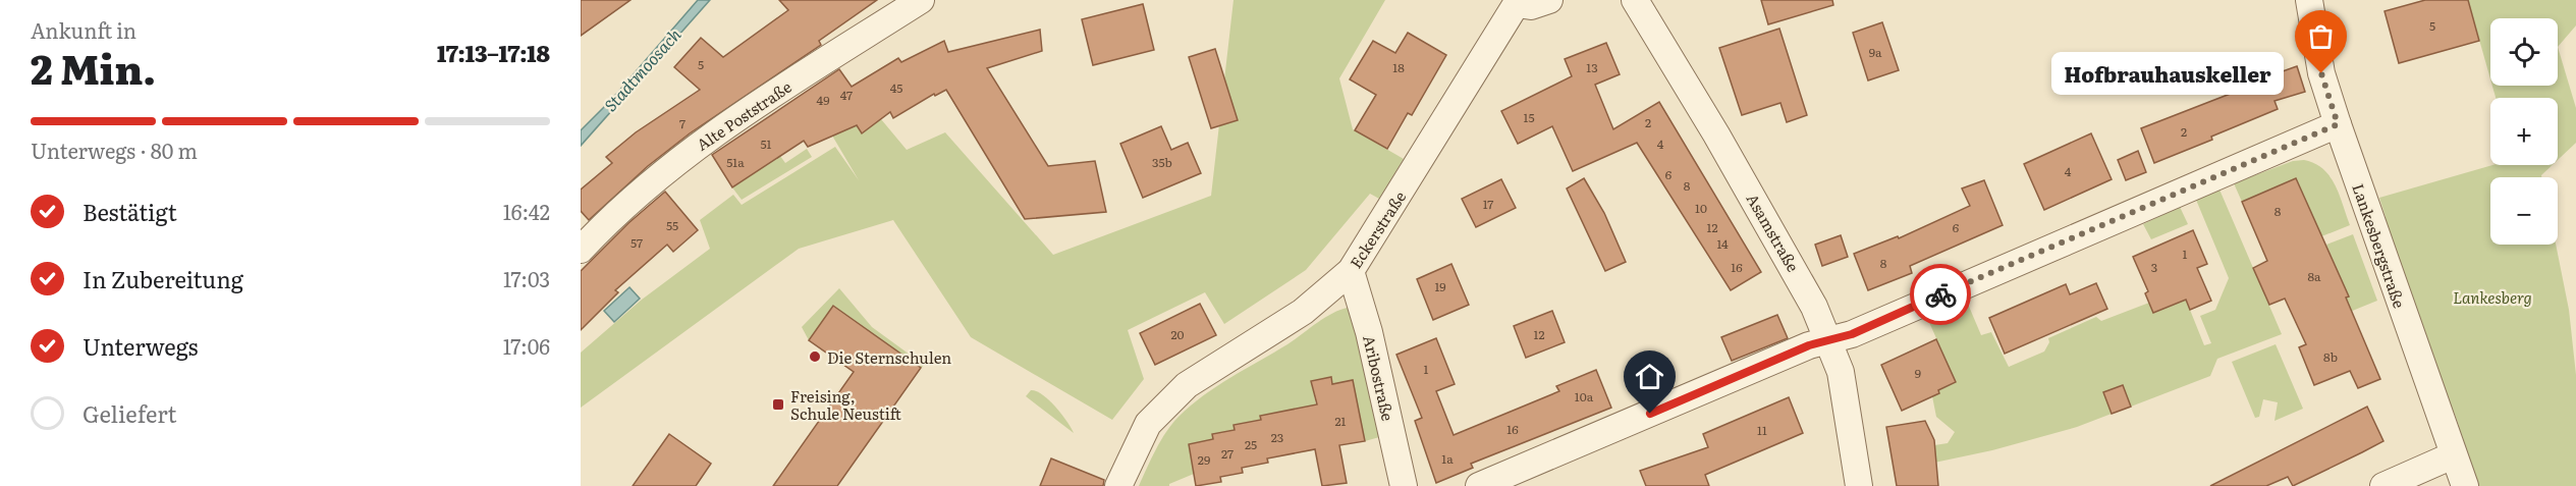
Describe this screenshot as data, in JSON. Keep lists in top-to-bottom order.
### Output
{
  "streets": {
    "street": [
      "Alte Poststraße",
      "Eckerstraße",
      "Asamstraße",
      "Lankesbergstraße",
      "Aribostraße"
    ]
  },
  "crossings": [
    ["Eckerstraße", "Aribostraße"]
  ],
  "water": ["Stadtmoosach"],
  "parks": ["Lankesberg"],
  "places": {
    "other": ["Hofbrauhauskeller", "Die Sternschulen"],
    "transit": ["Freising, Schule Neustift"]
  },
  "house_numbers": [
    "5",
    "9a",
    "5",
    "18",
    "13",
    "45",
    "47",
    "49",
    "15",
    "2",
    "7",
    "2",
    "51",
    "4",
    "51a",
    "35b",
    "4",
    "6",
    "8",
    "17",
    "10",
    "8",
    "55",
    "12",
    "6",
    "57",
    "14",
    "1",
    "8",
    "16",
    "3",
    "8a",
    "19",
    "20",
    "12",
    "8b",
    "1",
    "9",
    "10a",
    "21",
    "16",
    "11",
    "23",
    "25",
    "27",
    "1a",
    "29"
  ],
  "page": {
    "heading": ["2 Min.", "Ankunft in", "17:13–17:18"],
    "map_buttons": ["+", "−"],
    "bubble": "Hofbrauhauskeller",
    "bar": "Unterwegs · 80 m",
    "list": [
      ["Bestätigt", "16:42"],
      ["In Zubereitung", "17:03"],
      ["Unterwegs", "17:06"],
      "Geliefert"
    ]
  }
}
